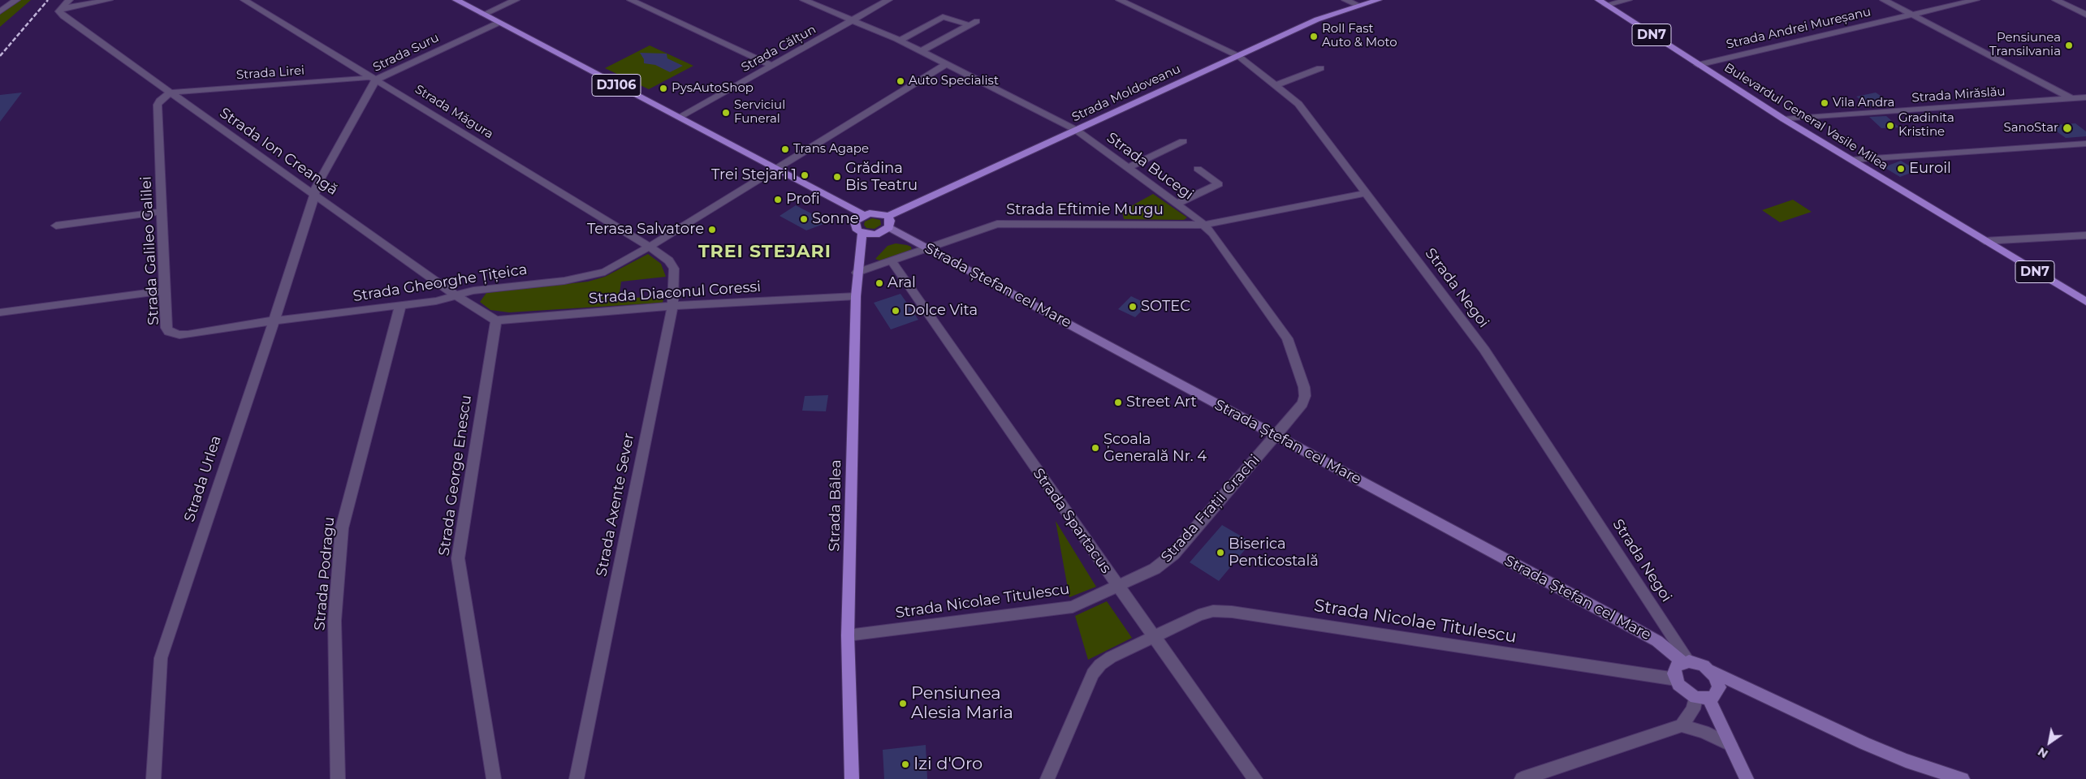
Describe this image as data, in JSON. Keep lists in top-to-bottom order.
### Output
{
  "streets": {
    "main road": [
      "DN7",
      "DJ106",
      "Strada Moldoveanu",
      "Bulevardul General Vasile Milea",
      "Strada Ștefan cel Mare",
      "Strada Bâlea"
    ],
    "street": [
      "Strada Andrei Mureșanu",
      "Strada Călțun",
      "Strada Suru",
      "Strada Lirei",
      "Strada Mirăslău",
      "Strada Măgura",
      "Strada Ion Creangă",
      "Strada Bucegi",
      "Strada Eftimie Murgu",
      "Strada Galileo Galilei",
      "Strada Gheorghe Țițeica",
      "Strada Negoi",
      "Strada Diaconul Coressi",
      "Strada George Enescu",
      "Strada Urlea",
      "Strada Axente Sever",
      "Strada Frații Grachi",
      "Strada Spartacus",
      "Strada Podragu",
      "Strada Nicolae Titulescu"
    ]
  },
  "crossings": [
    ["Strada Andrei Mureșanu", "Bulevardul General Vasile Milea"],
    ["Strada Călțun", "DJ106"],
    ["Strada Călțun", "Strada Bucegi"],
    ["Strada Suru", "Strada Lirei"],
    ["Strada Suru", "DJ106"],
    ["Strada Suru", "Strada Măgura"],
    ["Strada Suru", "Strada Ion Creangă"],
    ["Strada Suru", "Strada Urlea"],
    ["Strada Lirei", "Strada Măgura"],
    ["Strada Lirei", "Strada Ion Creangă"],
    ["Strada Lirei", "Strada Galileo Galilei"],
    ["DJ106", "Strada Moldoveanu"],
    ["DJ106", "Strada Gheorghe Țițeica"],
    ["DJ106", "Strada Ștefan cel Mare"],
    ["DJ106", "Strada Bâlea"],
    ["Strada Moldoveanu", "Strada Bucegi"],
    ["Strada Moldoveanu", "Strada Ștefan cel Mare"],
    ["Strada Moldoveanu", "Strada Negoi"],
    ["Strada Moldoveanu", "Strada Bâlea"],
    ["Strada Mirăslău", "Bulevardul General Vasile Milea"],
    ["Strada Măgura", "Strada Gheorghe Țițeica"],
    ["Strada Măgura", "Strada Axente Sever"],
    ["Strada Ion Creangă", "Strada Galileo Galilei"],
    ["Strada Ion Creangă", "Strada Gheorghe Țițeica"],
    ["Strada Ion Creangă", "Strada Diaconul Coressi"],
    ["Strada Ion Creangă", "Strada George Enescu"],
    ["Strada Ion Creangă", "Strada Urlea"],
    ["Strada Bucegi", "Strada Eftimie Murgu"],
    ["Strada Bucegi", "Strada Gheorghe Țițeica"],
    ["Strada Bucegi", "Strada Ștefan cel Mare"],
    ["Strada Bucegi", "Strada Frații Grachi"],
    ["Strada Eftimie Murgu", "Strada Ștefan cel Mare"],
    ["Strada Eftimie Murgu", "Strada Negoi"],
    ["Strada Eftimie Murgu", "Strada Bâlea"],
    ["Strada Eftimie Murgu", "Strada Spartacus"],
    ["Strada Galileo Galilei", "Strada Gheorghe Țițeica"],
    ["Strada Galileo Galilei", "Strada Urlea"],
    ["Strada Gheorghe Țițeica", "Strada Urlea"],
    ["Strada Gheorghe Țițeica", "Strada Axente Sever"],
    ["Strada Gheorghe Țițeica", "Strada Podragu"],
    ["Strada Ștefan cel Mare", "Strada Negoi"],
    ["Strada Ștefan cel Mare", "Strada Bâlea"],
    ["Strada Ștefan cel Mare", "Strada Frații Grachi"],
    ["Strada Ștefan cel Mare", "Strada Nicolae Titulescu"],
    ["Strada Negoi", "Strada Nicolae Titulescu"],
    ["Strada Diaconul Coressi", "Strada George Enescu"],
    ["Strada Diaconul Coressi", "Strada Axente Sever"],
    ["Strada Diaconul Coressi", "Strada Bâlea"],
    ["Strada Bâlea", "Strada Nicolae Titulescu"],
    ["Strada Frații Grachi", "Strada Spartacus"],
    ["Strada Frații Grachi", "Strada Nicolae Titulescu"],
    ["Strada Spartacus", "Strada Nicolae Titulescu"]
  ],
  "districts": ["TREI STEJARI"],
  "places": [
    "Roll Fast Auto & Moto",
    "Pensiunea Transilvania",
    "Auto Specialist",
    "PysAutoShop",
    "Vila Andra",
    "Serviciul Funeral",
    "Gradinita Kristine",
    "SanoStar",
    "Trans Agape",
    "Euroil",
    "Trei Stejari 1",
    "Grădina Bis Teatru",
    "Profi",
    "Sonne",
    "Terasa Salvatore",
    "Aral",
    "SOTEC",
    "Dolce Vita",
    "Street Art",
    "Școala Generală Nr. 4",
    "Biserica Penticostală",
    "Pensiunea Alesia Maria",
    "Izi d'Oro"
  ],
  "north": "bottom left"
}
